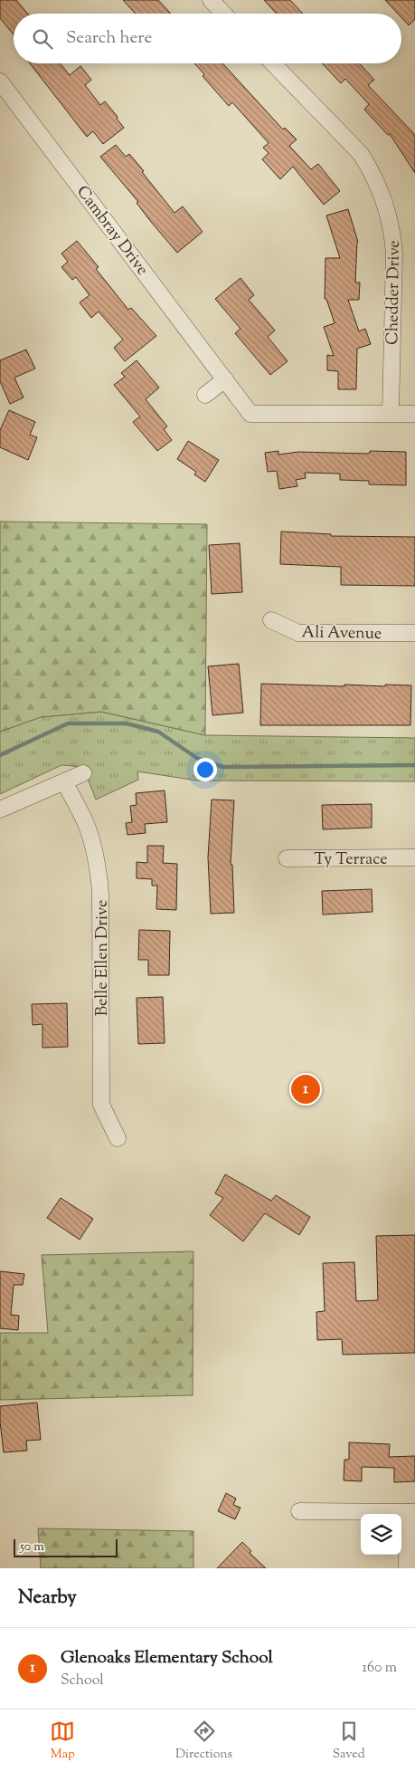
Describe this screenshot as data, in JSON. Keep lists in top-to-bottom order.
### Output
{
  "streets": {
    "street": [
      "Cambray Drive",
      "Chedder Drive",
      "Ali Avenue",
      "Ty Terrace",
      "Belle Ellen Drive"
    ]
  },
  "crossings": [
    ["Cambray Drive", "Chedder Drive"]
  ],
  "scale_bar": "50 m",
  "page": {
    "search": "Search here",
    "pins": "1",
    "scale": "50 m",
    "heading": "Nearby",
    "list": [
      {
        "mark": "1",
        "name": "Glenoaks Elementary School",
        "note": "School",
        "value": "160 m"
      }
    ],
    "nav": ["Map", "Directions", "Saved"]
  }
}
